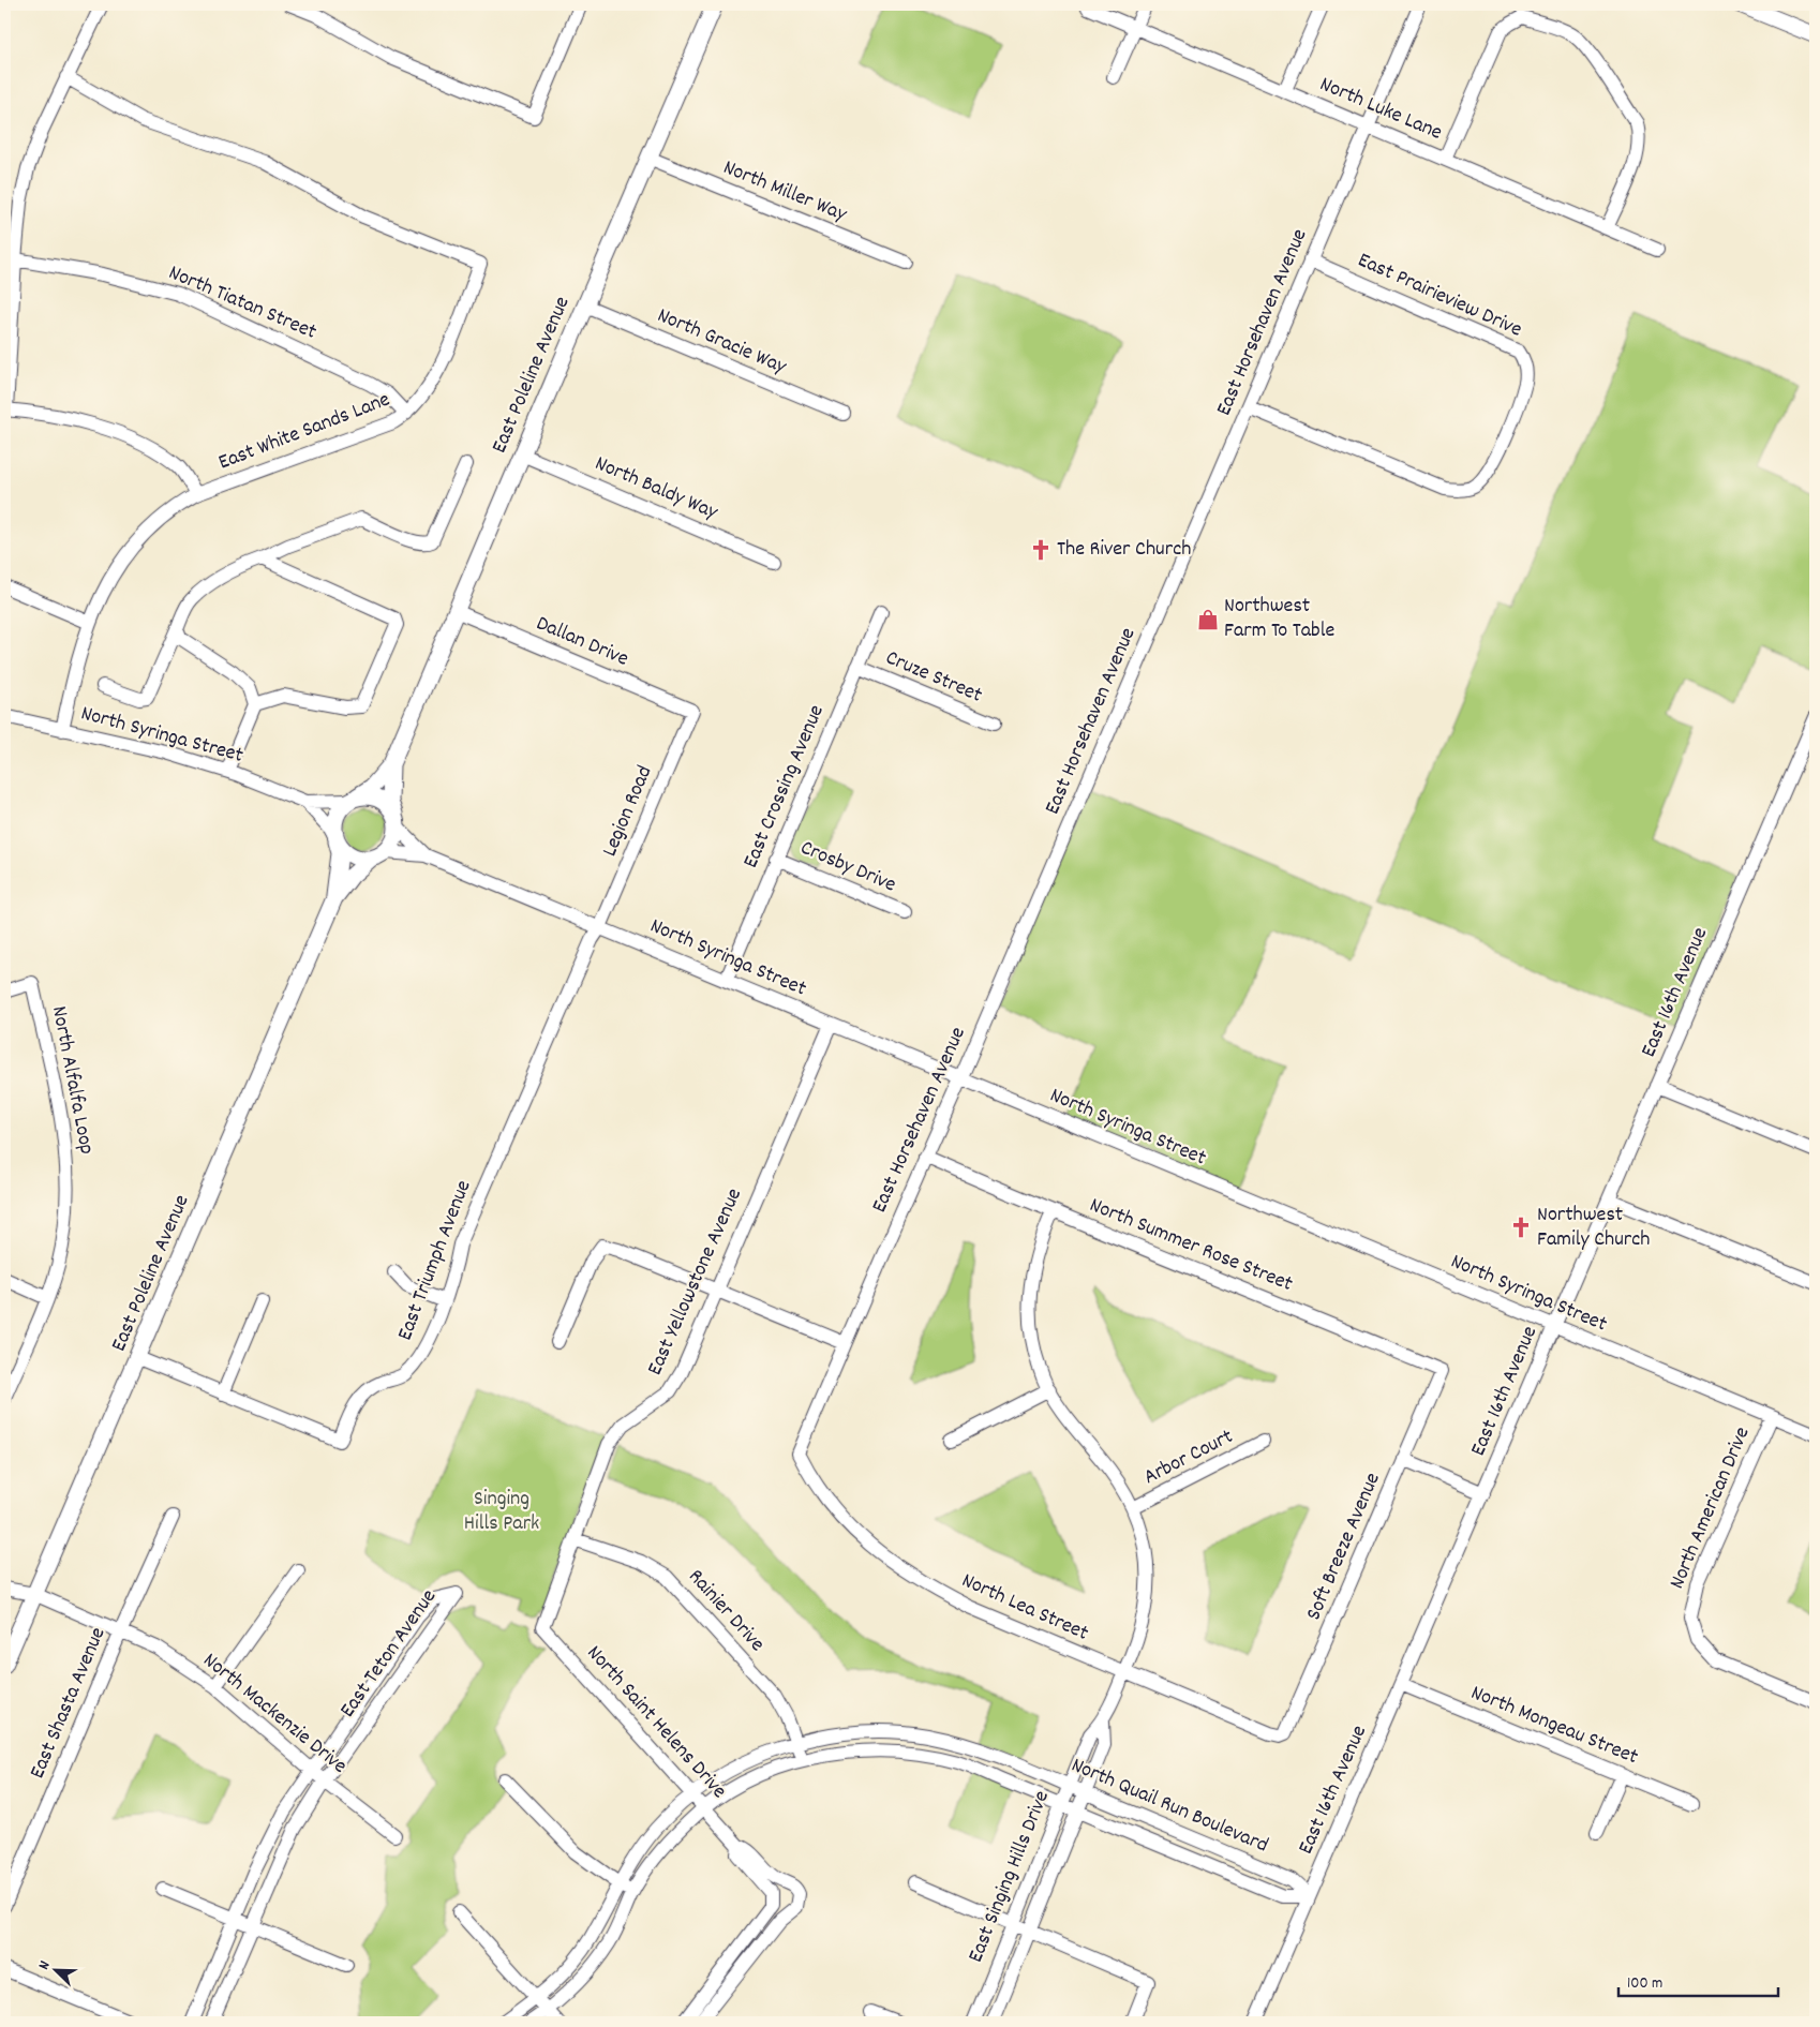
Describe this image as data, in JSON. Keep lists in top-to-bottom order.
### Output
{
  "streets": {
    "main road": ["East Poleline Avenue"],
    "street": [
      "North Luke Lane",
      "North Miller Way",
      "East Prairieview Drive",
      "North Tiatan Street",
      "East Horsehaven Avenue",
      "North Gracie Way",
      "East White Sands Lane",
      "North Baldy Way",
      "Dallan Drive",
      "Cruze Street",
      "North Syringa Street",
      "East Crossing Avenue",
      "Legion Road",
      "Crosby Drive",
      "East 16th Avenue",
      "North Alfalfa Loop",
      "North Summer Rose Street",
      "East Triumph Avenue",
      "East Yellowstone Avenue",
      "Arbor Court",
      "North American Drive",
      "Soft Breeze Avenue",
      "North Lea Street",
      "Rainier Drive",
      "East Teton Avenue",
      "East Shasta Avenue",
      "North Mackenzie Drive",
      "North Saint Helens Drive",
      "North Mongeau Street",
      "North Quail Run Boulevard",
      "East Singing Hills Drive"
    ]
  },
  "crossings": [
    ["North Luke Lane", "East Horsehaven Avenue"],
    ["North Miller Way", "East Poleline Avenue"],
    ["East Prairieview Drive", "East Horsehaven Avenue"],
    ["North Tiatan Street", "East White Sands Lane"],
    ["East Horsehaven Avenue", "North Syringa Street"],
    ["East Horsehaven Avenue", "North Summer Rose Street"],
    ["East Horsehaven Avenue", "North Lea Street"],
    ["North Gracie Way", "East Poleline Avenue"],
    ["East Poleline Avenue", "North Baldy Way"],
    ["East Poleline Avenue", "Dallan Drive"],
    ["East Poleline Avenue", "North Syringa Street"],
    ["East Poleline Avenue", "East Triumph Avenue"],
    ["East Poleline Avenue", "North Mackenzie Drive"],
    ["East White Sands Lane", "North Syringa Street"],
    ["Dallan Drive", "Legion Road"],
    ["Cruze Street", "East Crossing Avenue"],
    ["North Syringa Street", "East Crossing Avenue"],
    ["North Syringa Street", "Legion Road"],
    ["North Syringa Street", "East 16th Avenue"],
    ["North Syringa Street", "East Triumph Avenue"],
    ["North Syringa Street", "East Yellowstone Avenue"],
    ["North Syringa Street", "North American Drive"],
    ["East Crossing Avenue", "Crosby Drive"],
    ["Legion Road", "East Triumph Avenue"],
    ["East 16th Avenue", "North Mongeau Street"],
    ["East 16th Avenue", "North Quail Run Boulevard"],
    ["North Summer Rose Street", "Soft Breeze Avenue"],
    ["North Summer Rose Street", "East Singing Hills Drive"],
    ["East Yellowstone Avenue", "Rainier Drive"],
    ["East Yellowstone Avenue", "North Saint Helens Drive"],
    ["Arbor Court", "East Singing Hills Drive"],
    ["Soft Breeze Avenue", "North Lea Street"],
    ["North Lea Street", "East Singing Hills Drive"],
    ["Rainier Drive", "North Quail Run Boulevard"],
    ["East Teton Avenue", "North Mackenzie Drive"],
    ["East Shasta Avenue", "North Mackenzie Drive"],
    ["North Saint Helens Drive", "North Quail Run Boulevard"],
    ["North Quail Run Boulevard", "East Singing Hills Drive"]
  ],
  "parks": ["Singing Hills Park"],
  "places": {
    "church": ["The River Church", "Northwest Family Church"],
    "shop": ["Northwest Farm To Table"]
  },
  "scale_bar": "100 m",
  "north": "top left"
}
